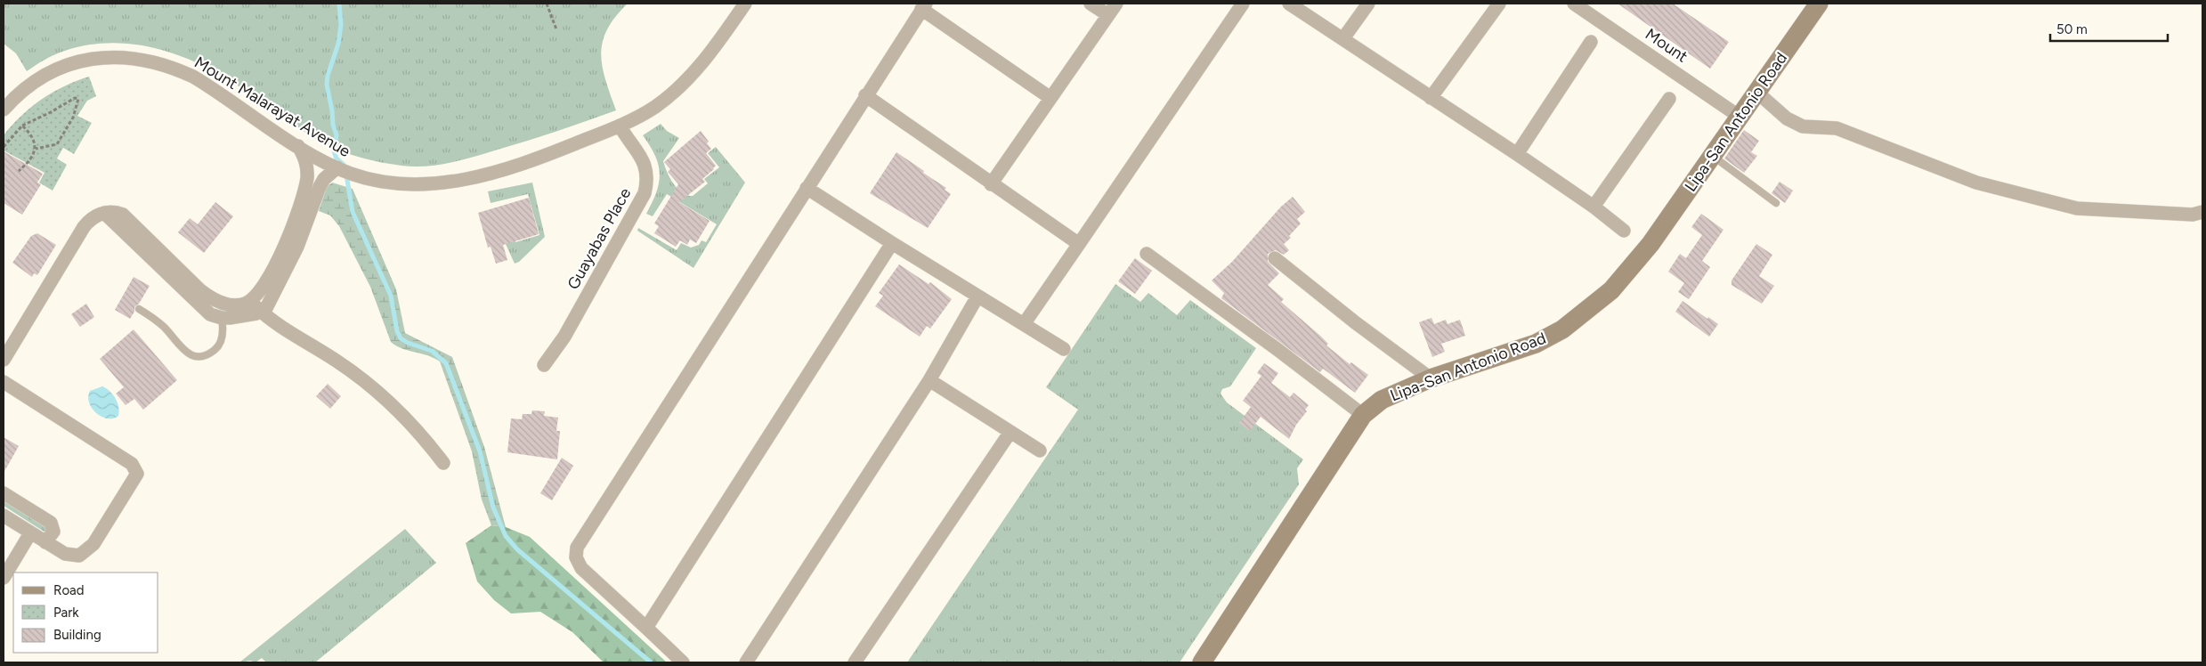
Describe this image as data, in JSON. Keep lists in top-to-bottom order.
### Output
{
  "streets": {
    "main road": ["Lipa-San Antonio Road"],
    "street": ["Mount", "Mount Malarayat Avenue", "Guayabas Place"]
  },
  "crossings": [
    ["Mount", "Lipa-San Antonio Road"],
    ["Mount Malarayat Avenue", "Guayabas Place"]
  ],
  "legend": ["Road", "Park", "Building"],
  "scale_bar": "50 m"
}
